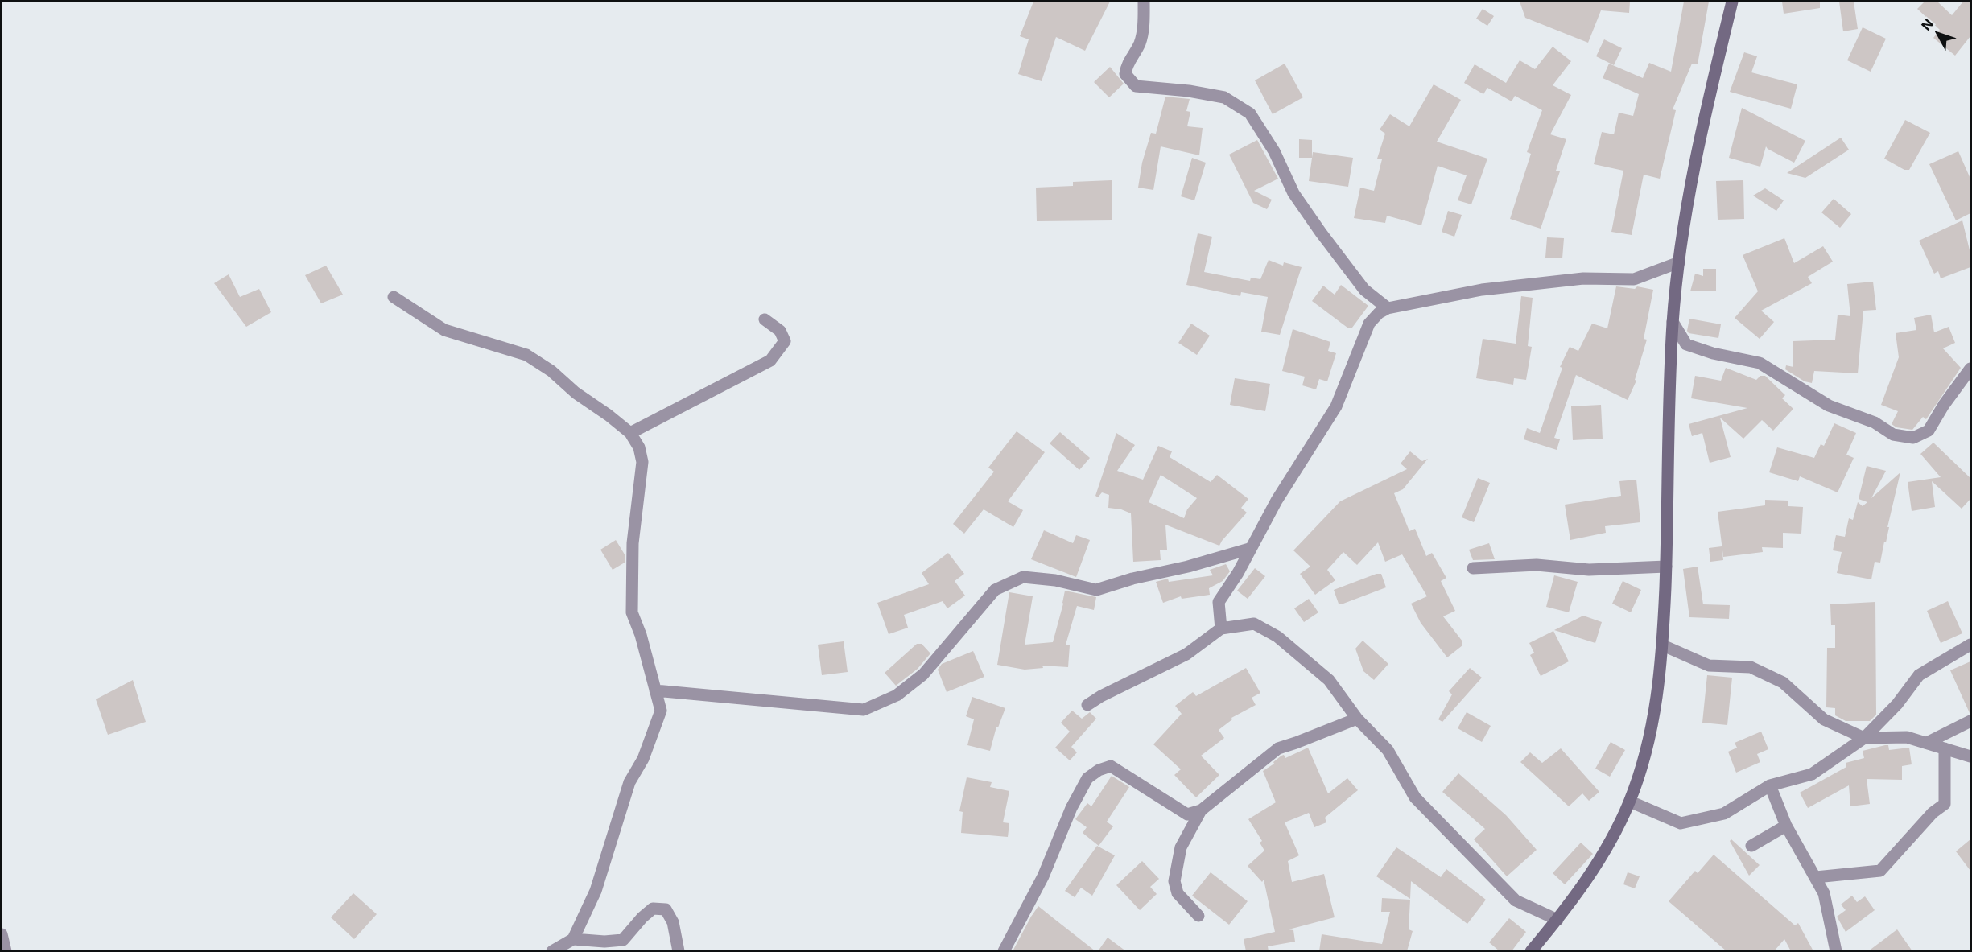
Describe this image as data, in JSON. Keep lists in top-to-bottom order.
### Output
{
  "north": "top left"
}
